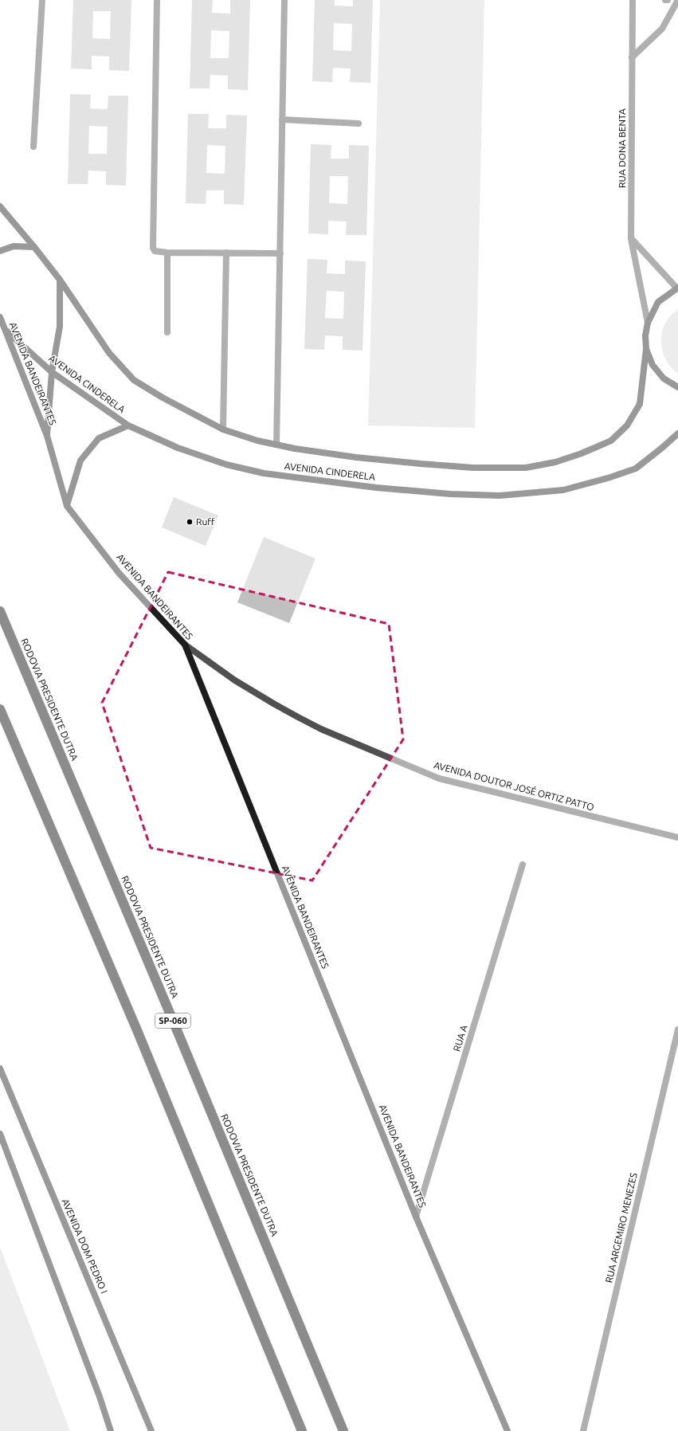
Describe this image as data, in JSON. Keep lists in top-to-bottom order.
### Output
{
  "streets": {
    "highway": ["RODOVIA PRESIDENTE DUTRA", "SP-060"],
    "main road": ["AVENIDA BANDEIRANTES", "AVENIDA CINDERELA", "AVENIDA DOM PEDRO I"],
    "street": [
      "RUA DONA BENTA",
      "AVENIDA DOUTOR JOSÉ ORTIZ PATTO",
      "RUA A",
      "RUA ARGEMIRO MENEZES"
    ]
  },
  "crossings": [
    ["AVENIDA BANDEIRANTES", "AVENIDA CINDERELA"],
    ["AVENIDA BANDEIRANTES", "AVENIDA DOUTOR JOSÉ ORTIZ PATTO"],
    ["AVENIDA BANDEIRANTES", "RUA A"]
  ],
  "places": ["Ruff"]
}
